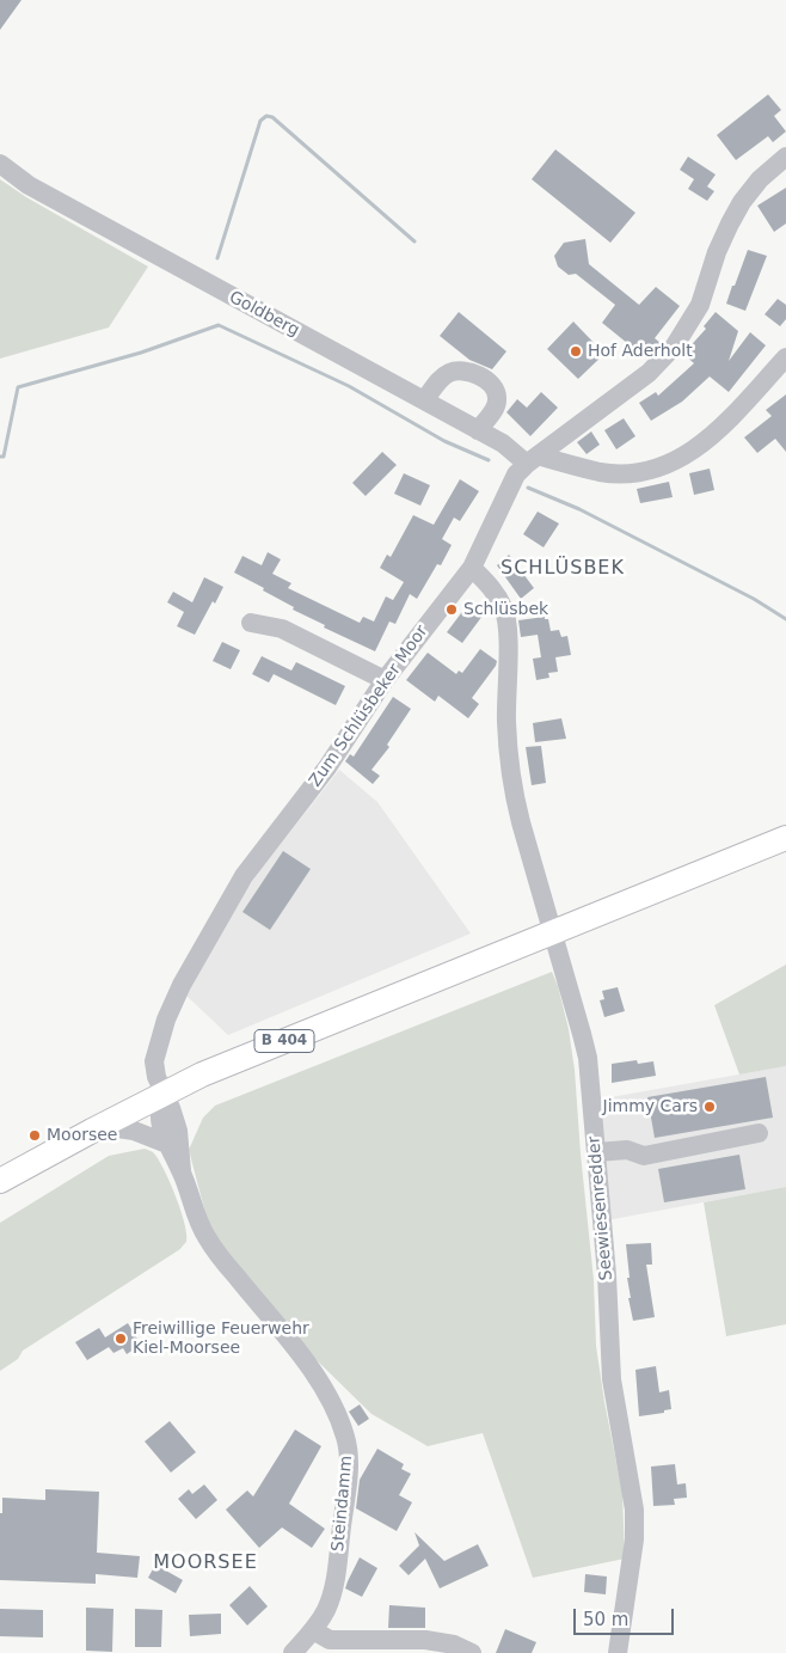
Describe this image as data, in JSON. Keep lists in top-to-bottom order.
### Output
{
  "streets": {
    "main road": ["B 404"],
    "street": [
      "Goldberg",
      "Zum Schlüsbeker Moor",
      "Seewiesenredder",
      "Steindamm"
    ]
  },
  "crossings": [
    ["Goldberg", "Zum Schlüsbeker Moor"],
    ["Zum Schlüsbeker Moor", "B 404"],
    ["Zum Schlüsbeker Moor", "Seewiesenredder"],
    ["Zum Schlüsbeker Moor", "Steindamm"],
    ["B 404", "Seewiesenredder"],
    ["B 404", "Steindamm"]
  ],
  "districts": ["SCHLÜSBEK", "MOORSEE"],
  "places": [
    "Hof Aderholt",
    "Schlüsbek",
    "Jimmy Cars",
    "Moorsee",
    "Freiwillige Feuerwehr Kiel-Moorsee"
  ],
  "scale_bar": "50 m"
}
